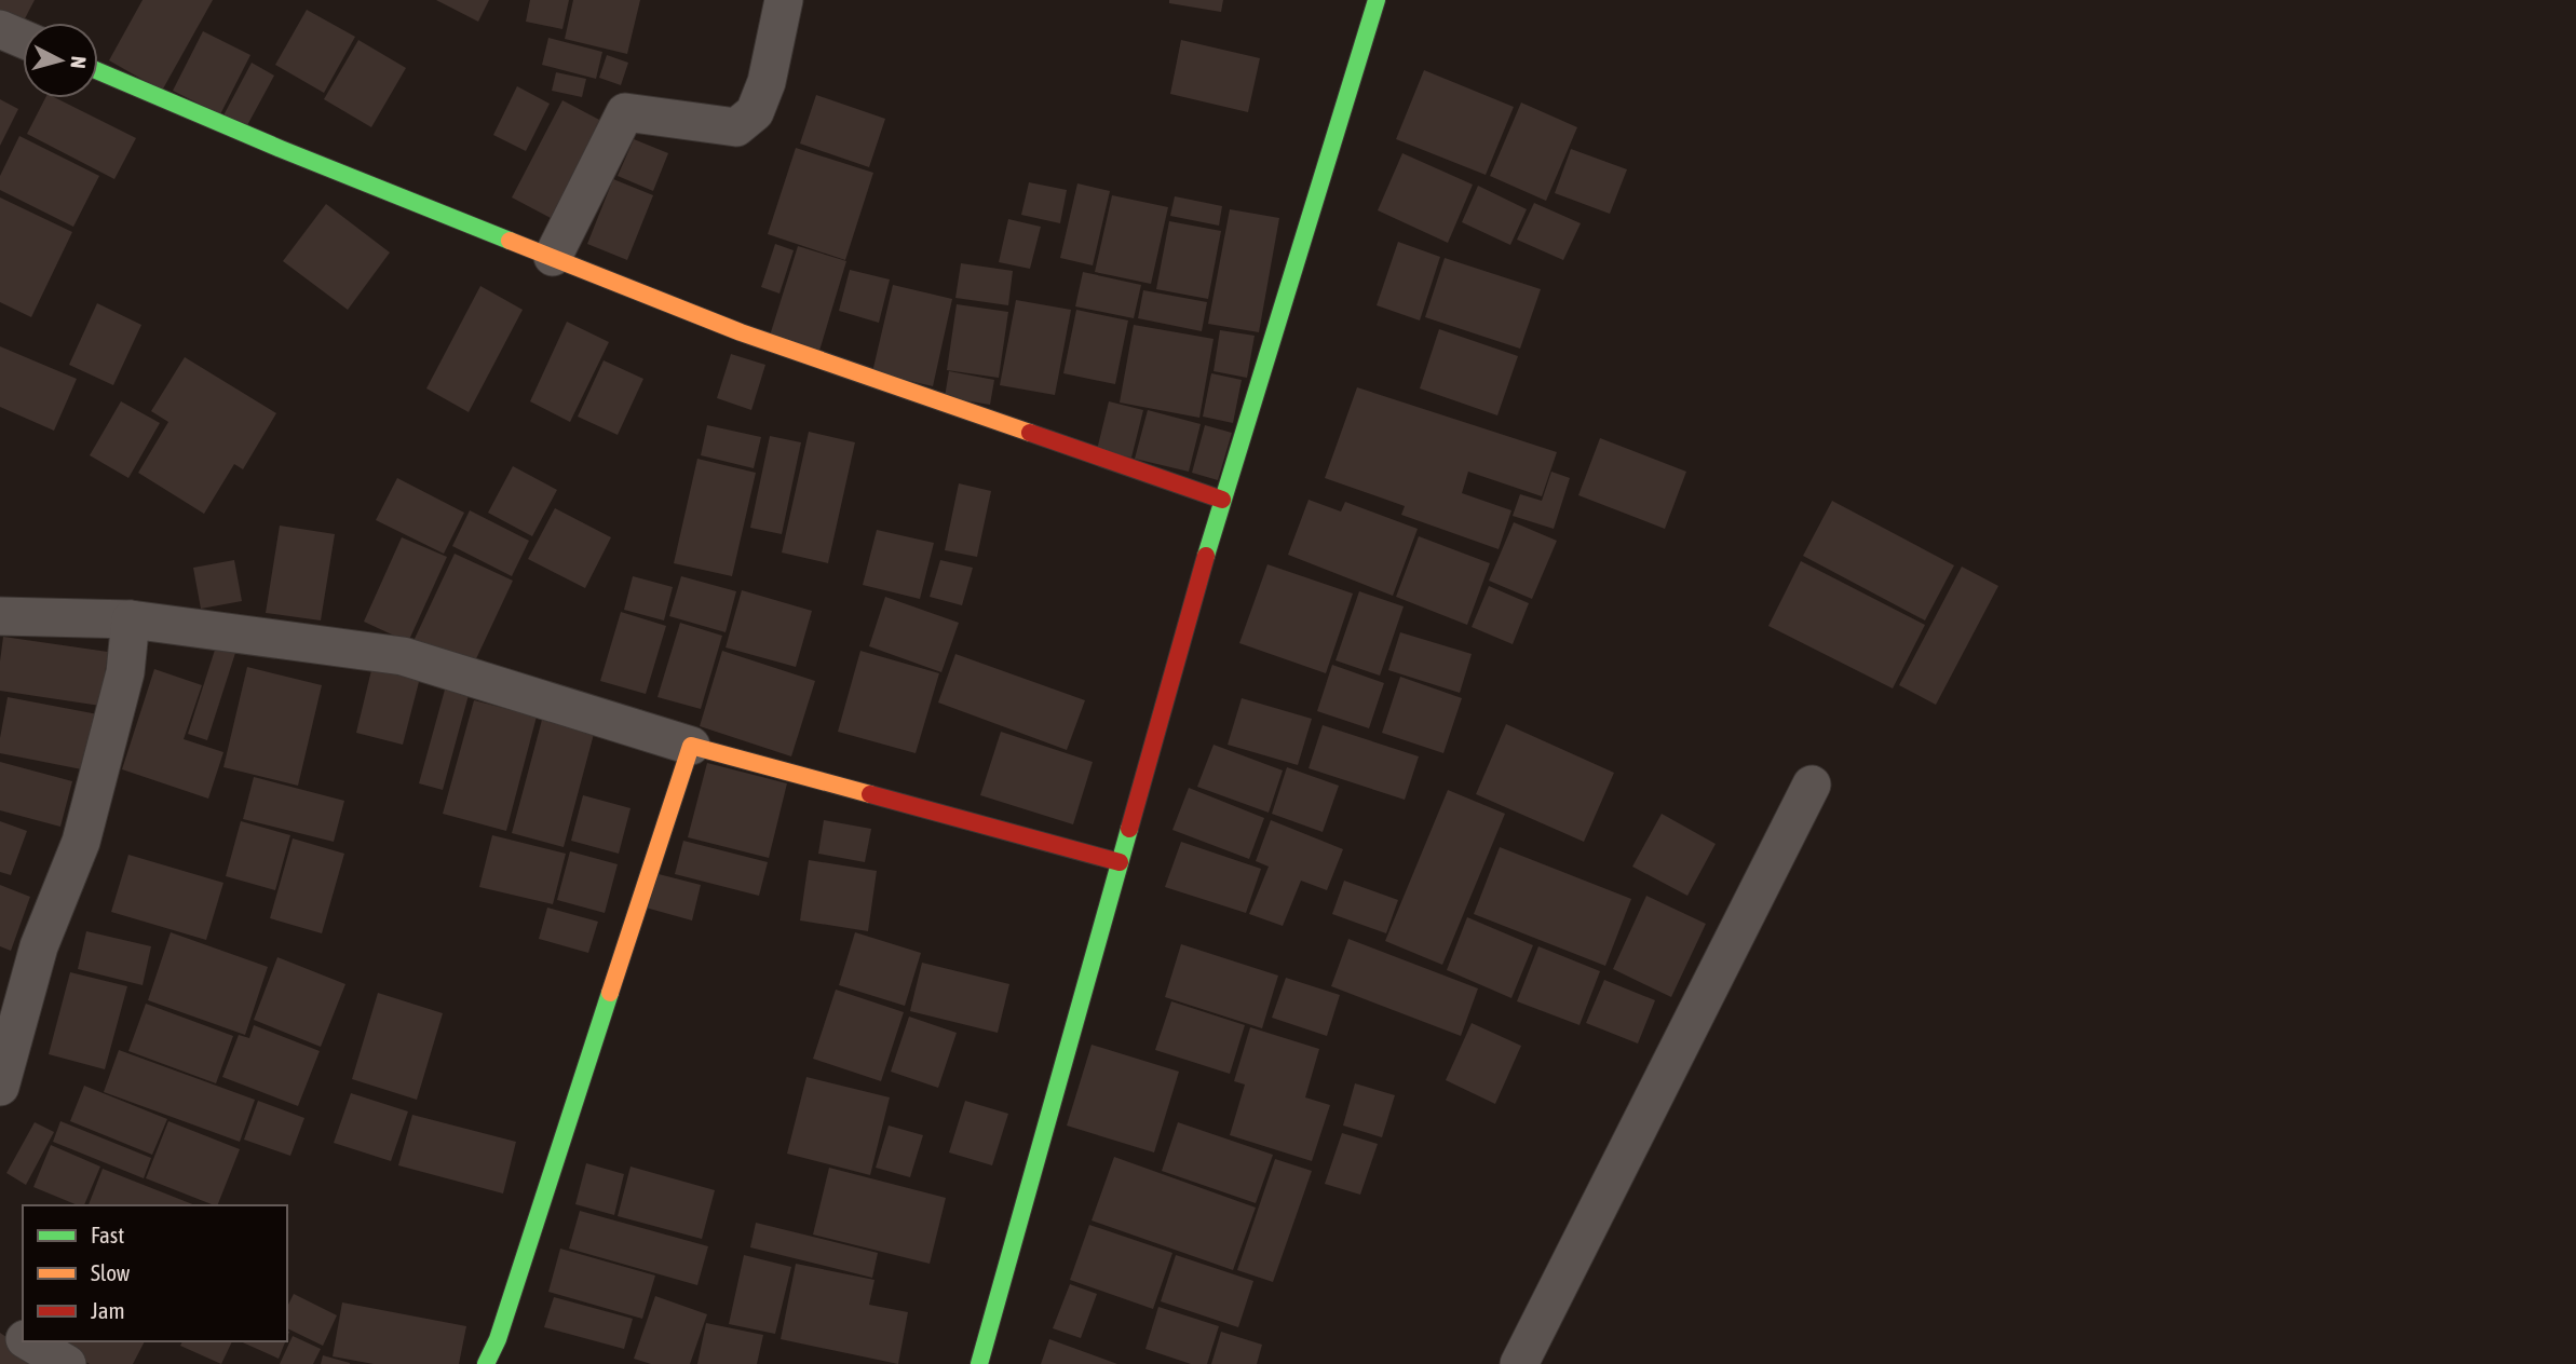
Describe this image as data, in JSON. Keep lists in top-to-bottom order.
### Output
{
  "legend": ["Fast", "Slow", "Jam"],
  "north": "right"
}
